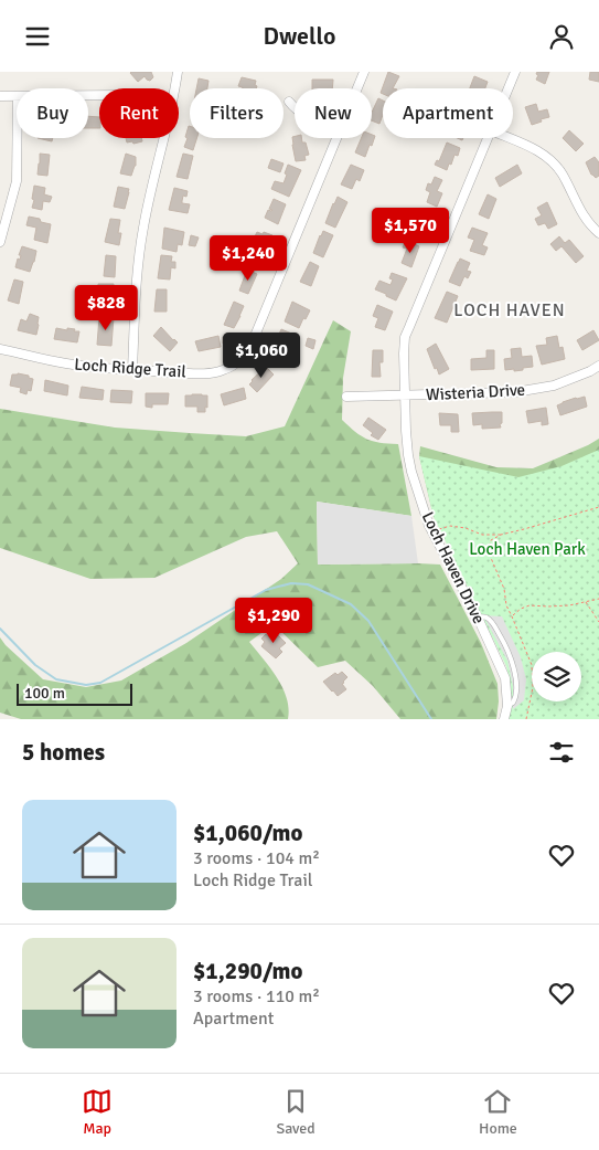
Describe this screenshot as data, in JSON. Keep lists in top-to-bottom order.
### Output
{
  "streets": {
    "street": ["Loch Ridge Trail", "Wisteria Drive", "Loch Haven Drive"]
  },
  "crossings": [
    ["Wisteria Drive", "Loch Haven Drive"]
  ],
  "districts": ["LOCH HAVEN"],
  "parks": ["Loch Haven Park"],
  "scale_bar": "100 m",
  "page": {
    "header": "Dwello",
    "chip": [
      "Buy",
      "Rent",
      "Filters",
      "New",
      "Apartment"
    ],
    "price": [
      "$1,570",
      "$1,240",
      "$828",
      "$1,060",
      "$1,290"
    ],
    "scale": "100 m",
    "heading": "5 homes",
    "list": [
      {
        "name": "$1,060/mo",
        "note": "3 rooms · 104 m² · Loch Ridge Trail"
      },
      {
        "name": "$1,290/mo",
        "note": "3 rooms · 110 m² · Apartment"
      }
    ],
    "tabs": ["Map", "Saved", "Home"]
  }
}
